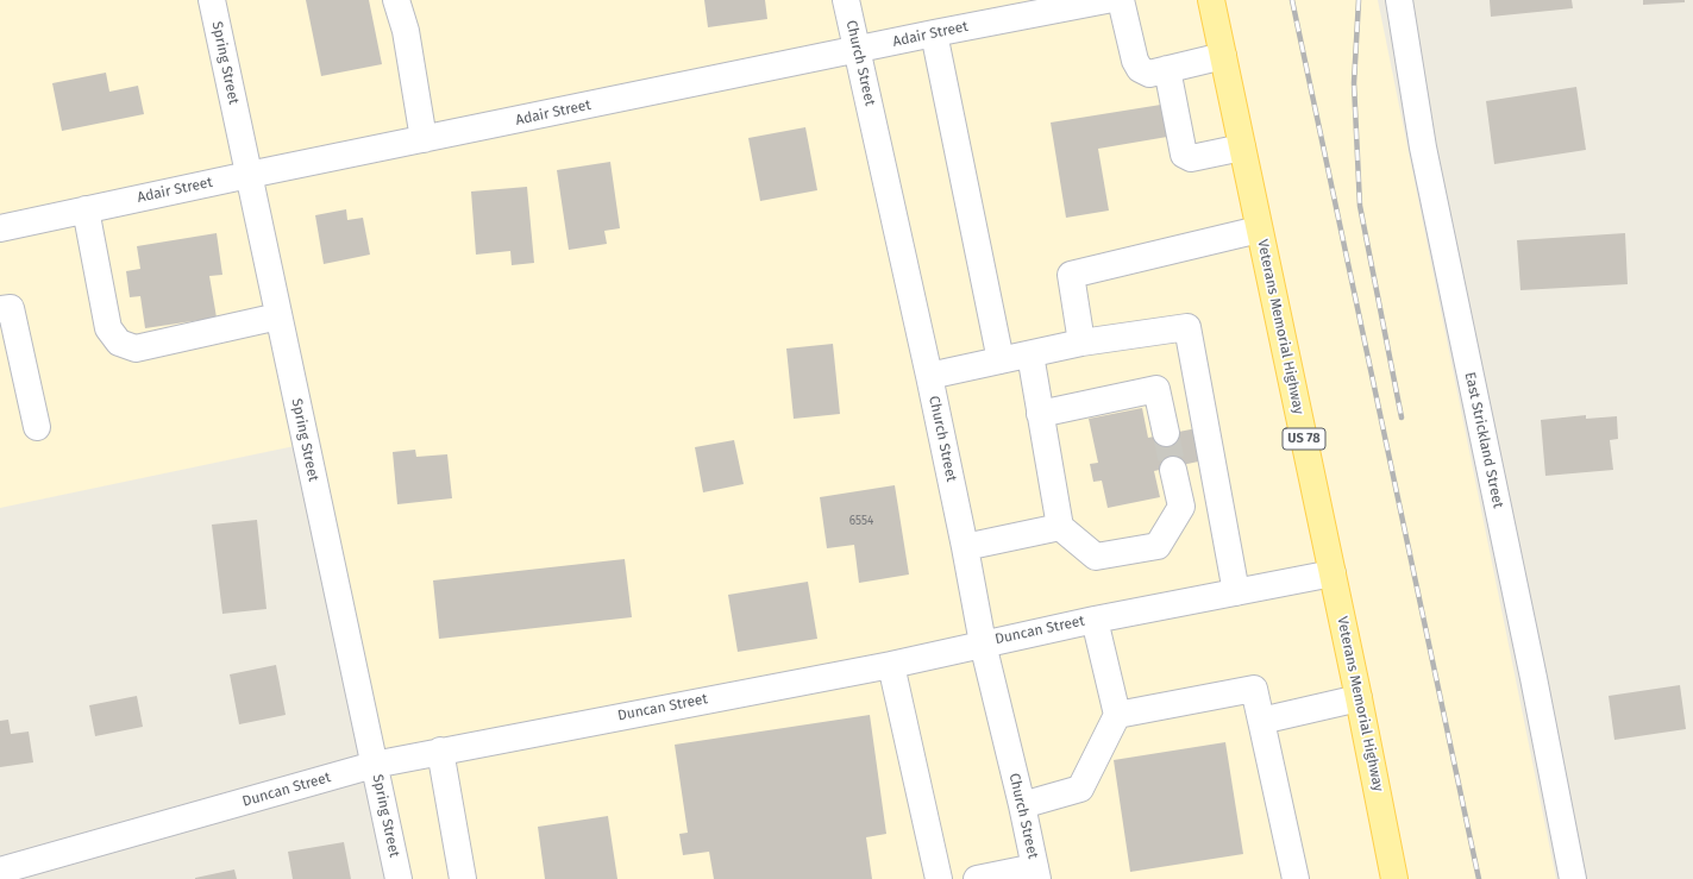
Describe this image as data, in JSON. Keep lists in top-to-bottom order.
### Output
{
  "streets": {
    "main road": ["Veterans Memorial Highway", "US 78"],
    "street": [
      "Adair Street",
      "Spring Street",
      "Church Street",
      "East Strickland Street",
      "Duncan Street"
    ]
  },
  "crossings": [
    ["Adair Street", "Spring Street"],
    ["Adair Street", "Church Street"],
    ["Spring Street", "Duncan Street"],
    ["Church Street", "Duncan Street"],
    ["Veterans Memorial Highway", "Duncan Street"]
  ],
  "house_numbers": ["6554"]
}
